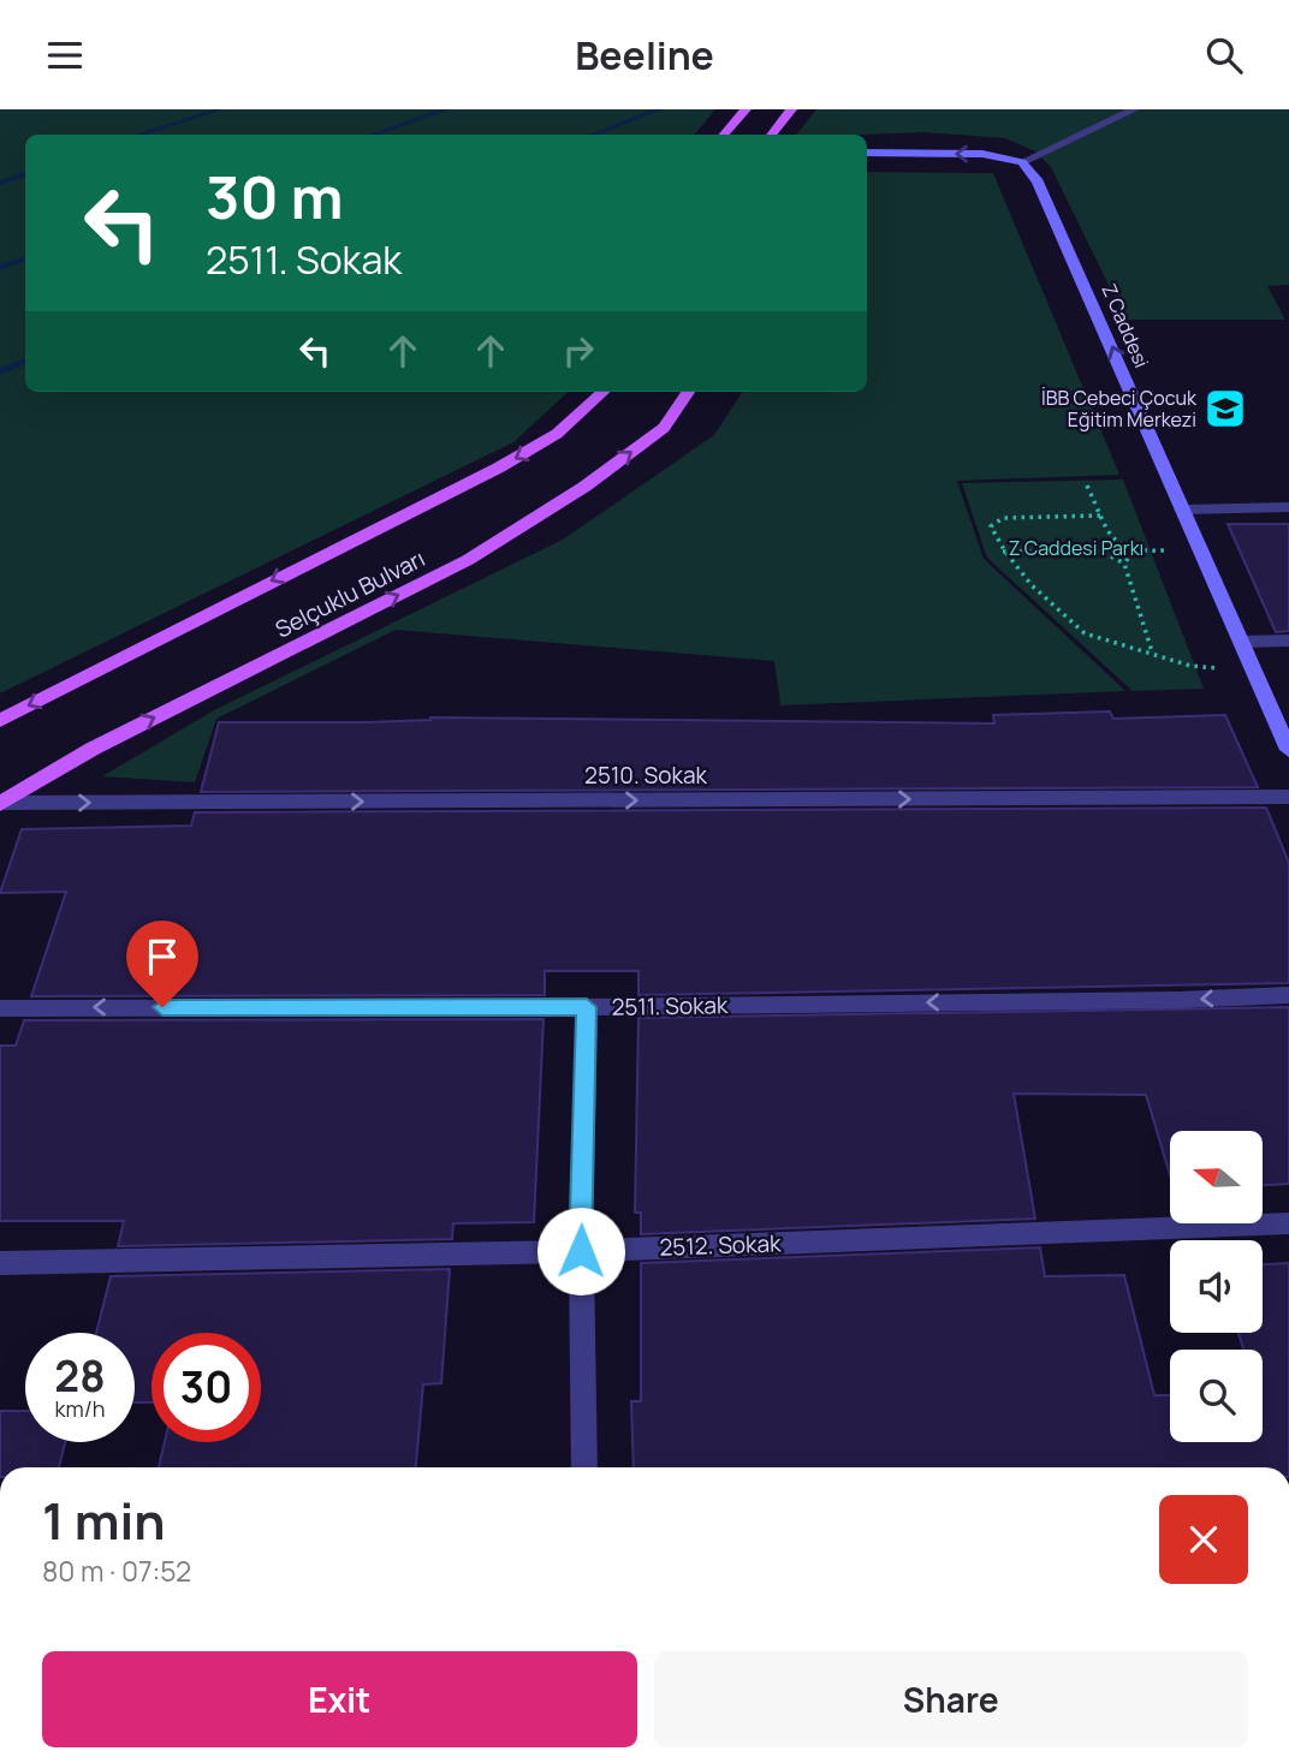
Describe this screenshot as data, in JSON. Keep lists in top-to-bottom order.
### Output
{
  "streets": {
    "main road": ["Selçuklu Bulvarı"],
    "street": [
      "Z Caddesi",
      "2510. Sokak",
      "2511. Sokak",
      "2512. Sokak"
    ]
  },
  "crossings": [
    ["Selçuklu Bulvarı", "2510. Sokak"]
  ],
  "one_way": ["Z Caddesi", "2510. Sokak", "2511. Sokak"],
  "parks": ["Z Caddesi Parkı"],
  "places": {
    "school or university": ["İBB Cebeci Çocuk Eğitim Merkezi"]
  },
  "north": "left",
  "page": {
    "header": "Beeline",
    "turn": ["30 m", "2511. Sokak"],
    "speed": "28 km/h",
    "limit": "30",
    "heading": ["1 min", "80 m · 07:52"],
    "buttons": ["Exit", "Share"]
  }
}
